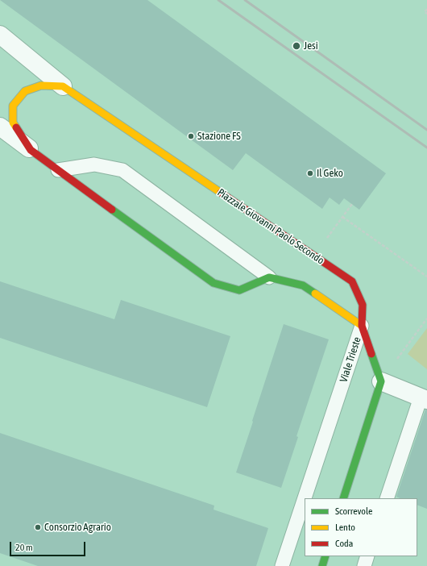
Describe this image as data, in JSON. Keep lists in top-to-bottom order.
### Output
{
  "streets": {
    "street": ["Piazzale Giovanni Paolo Secondo", "Viale Trieste"]
  },
  "crossings": [
    ["Piazzale Giovanni Paolo Secondo", "Viale Trieste"]
  ],
  "places": [
    "Jesi",
    "Stazione FS",
    "Il Geko",
    "Consorzio Agrario"
  ],
  "legend": ["Scorrevole", "Lento", "Coda"],
  "scale_bar": "20 m"
}
